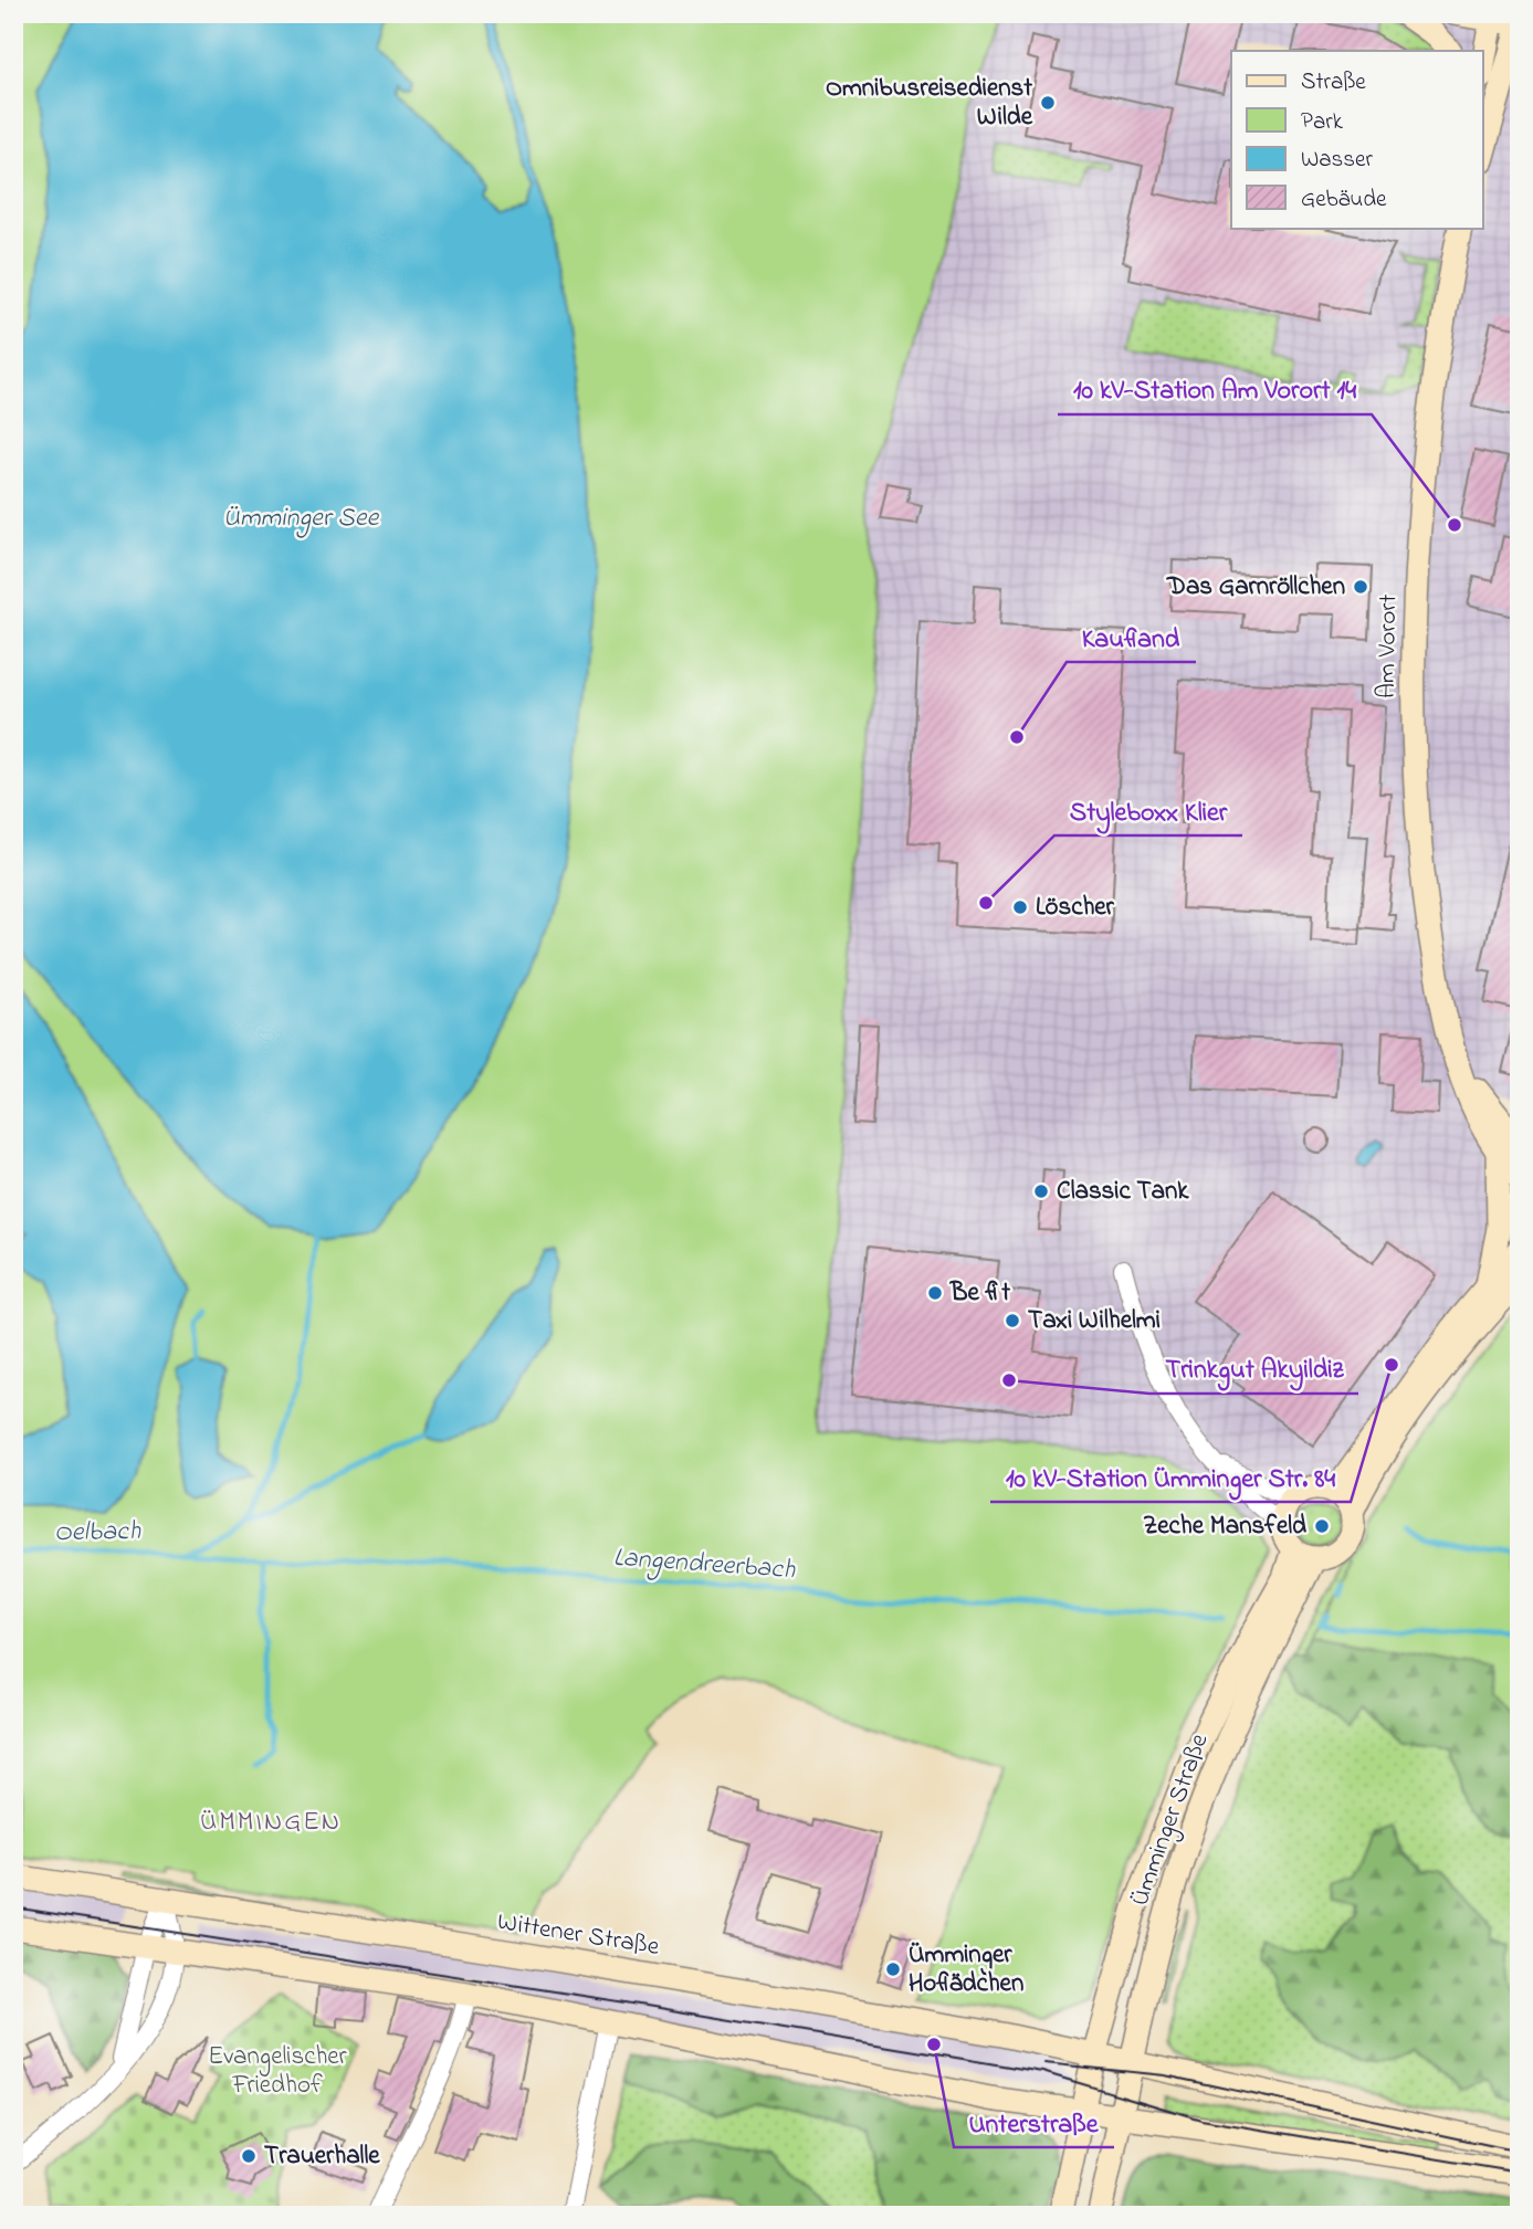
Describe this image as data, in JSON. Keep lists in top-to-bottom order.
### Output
{
  "streets": {
    "main road": ["Am Vorort", "Ümminger Straße", "Wittener Straße"]
  },
  "crossings": [
    ["Ümminger Straße", "Wittener Straße"]
  ],
  "districts": ["ÜMMINGEN"],
  "water": ["Ümminger See", "Oelbach", "Langendreerbach"],
  "parks": ["Evangelischer Friedhof"],
  "places": [
    "Omnibusreisedienst Wilde",
    "10 kV-Station Am Vorort 14",
    "Das Garnröllchen",
    "Kaufland",
    "Styleboxx Klier",
    "Löscher",
    "Classic Tank",
    "Be fit",
    "Taxi Wilhelmi",
    "10 kV-Station Ümminger Str. 84",
    "Trinkgut Akyildiz",
    "Zeche Mansfeld",
    "Ümminger Hoflädchen",
    "Unterstraße",
    "Trauerhalle"
  ],
  "legend": [
    "Straße",
    "Park",
    "Wasser",
    "Gebäude"
  ]
}
